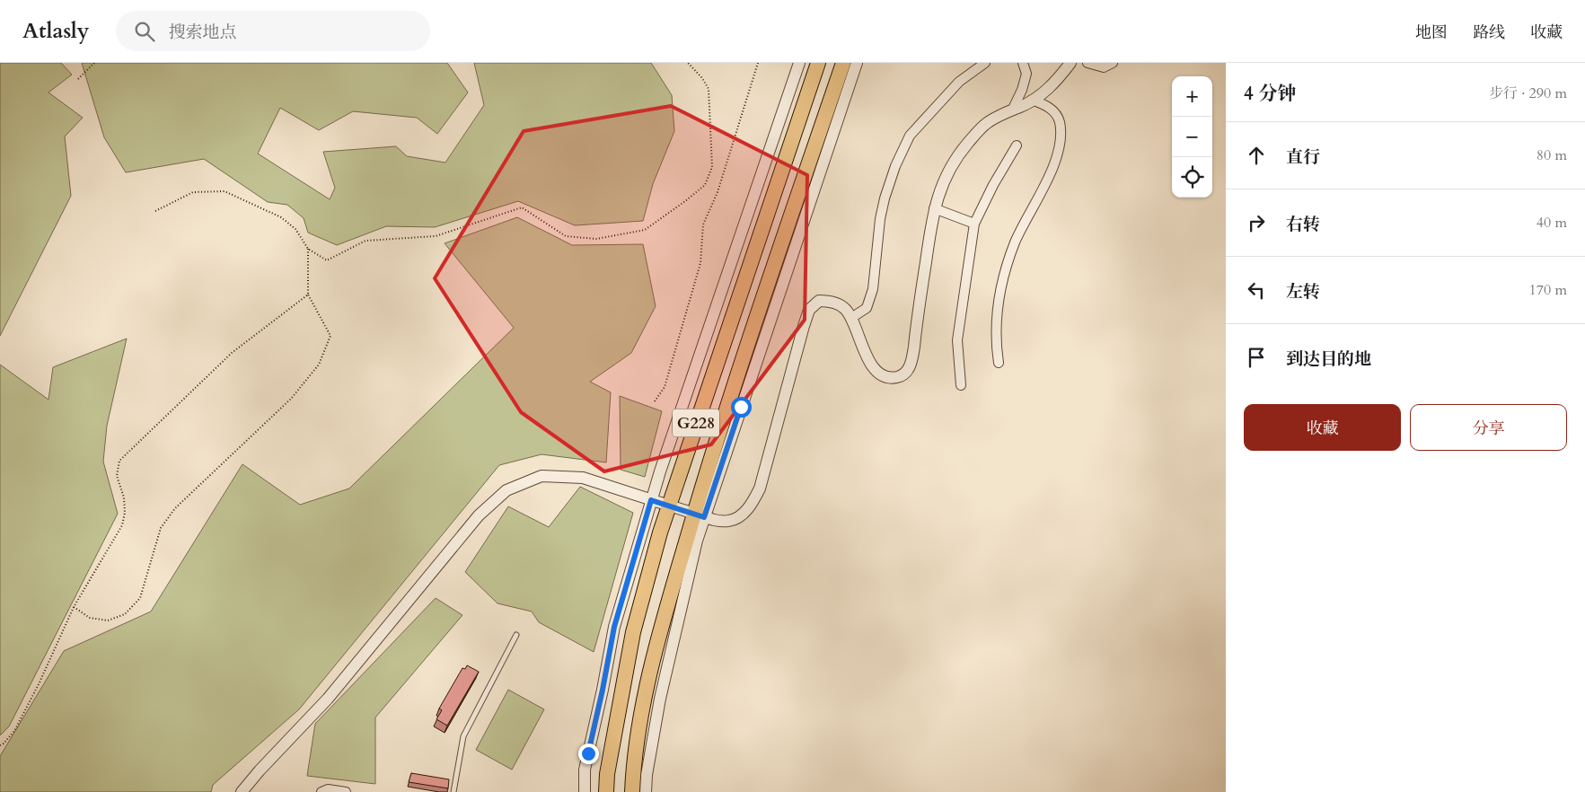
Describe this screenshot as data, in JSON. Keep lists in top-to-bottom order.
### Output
{
  "streets": {
    "highway": ["G228"]
  },
  "page": {
    "header": "Atlasly",
    "search": "搜索地点",
    "nav": ["地图", "路线", "收藏"],
    "heading": ["4 分钟", "步行 · 290 m"],
    "map_buttons": ["+", "−"],
    "list": [
      ["直行", "80 m"],
      ["右转", "40 m"],
      ["左转", "170 m"],
      "到达目的地"
    ],
    "buttons": ["收藏", "分享"]
  }
}
